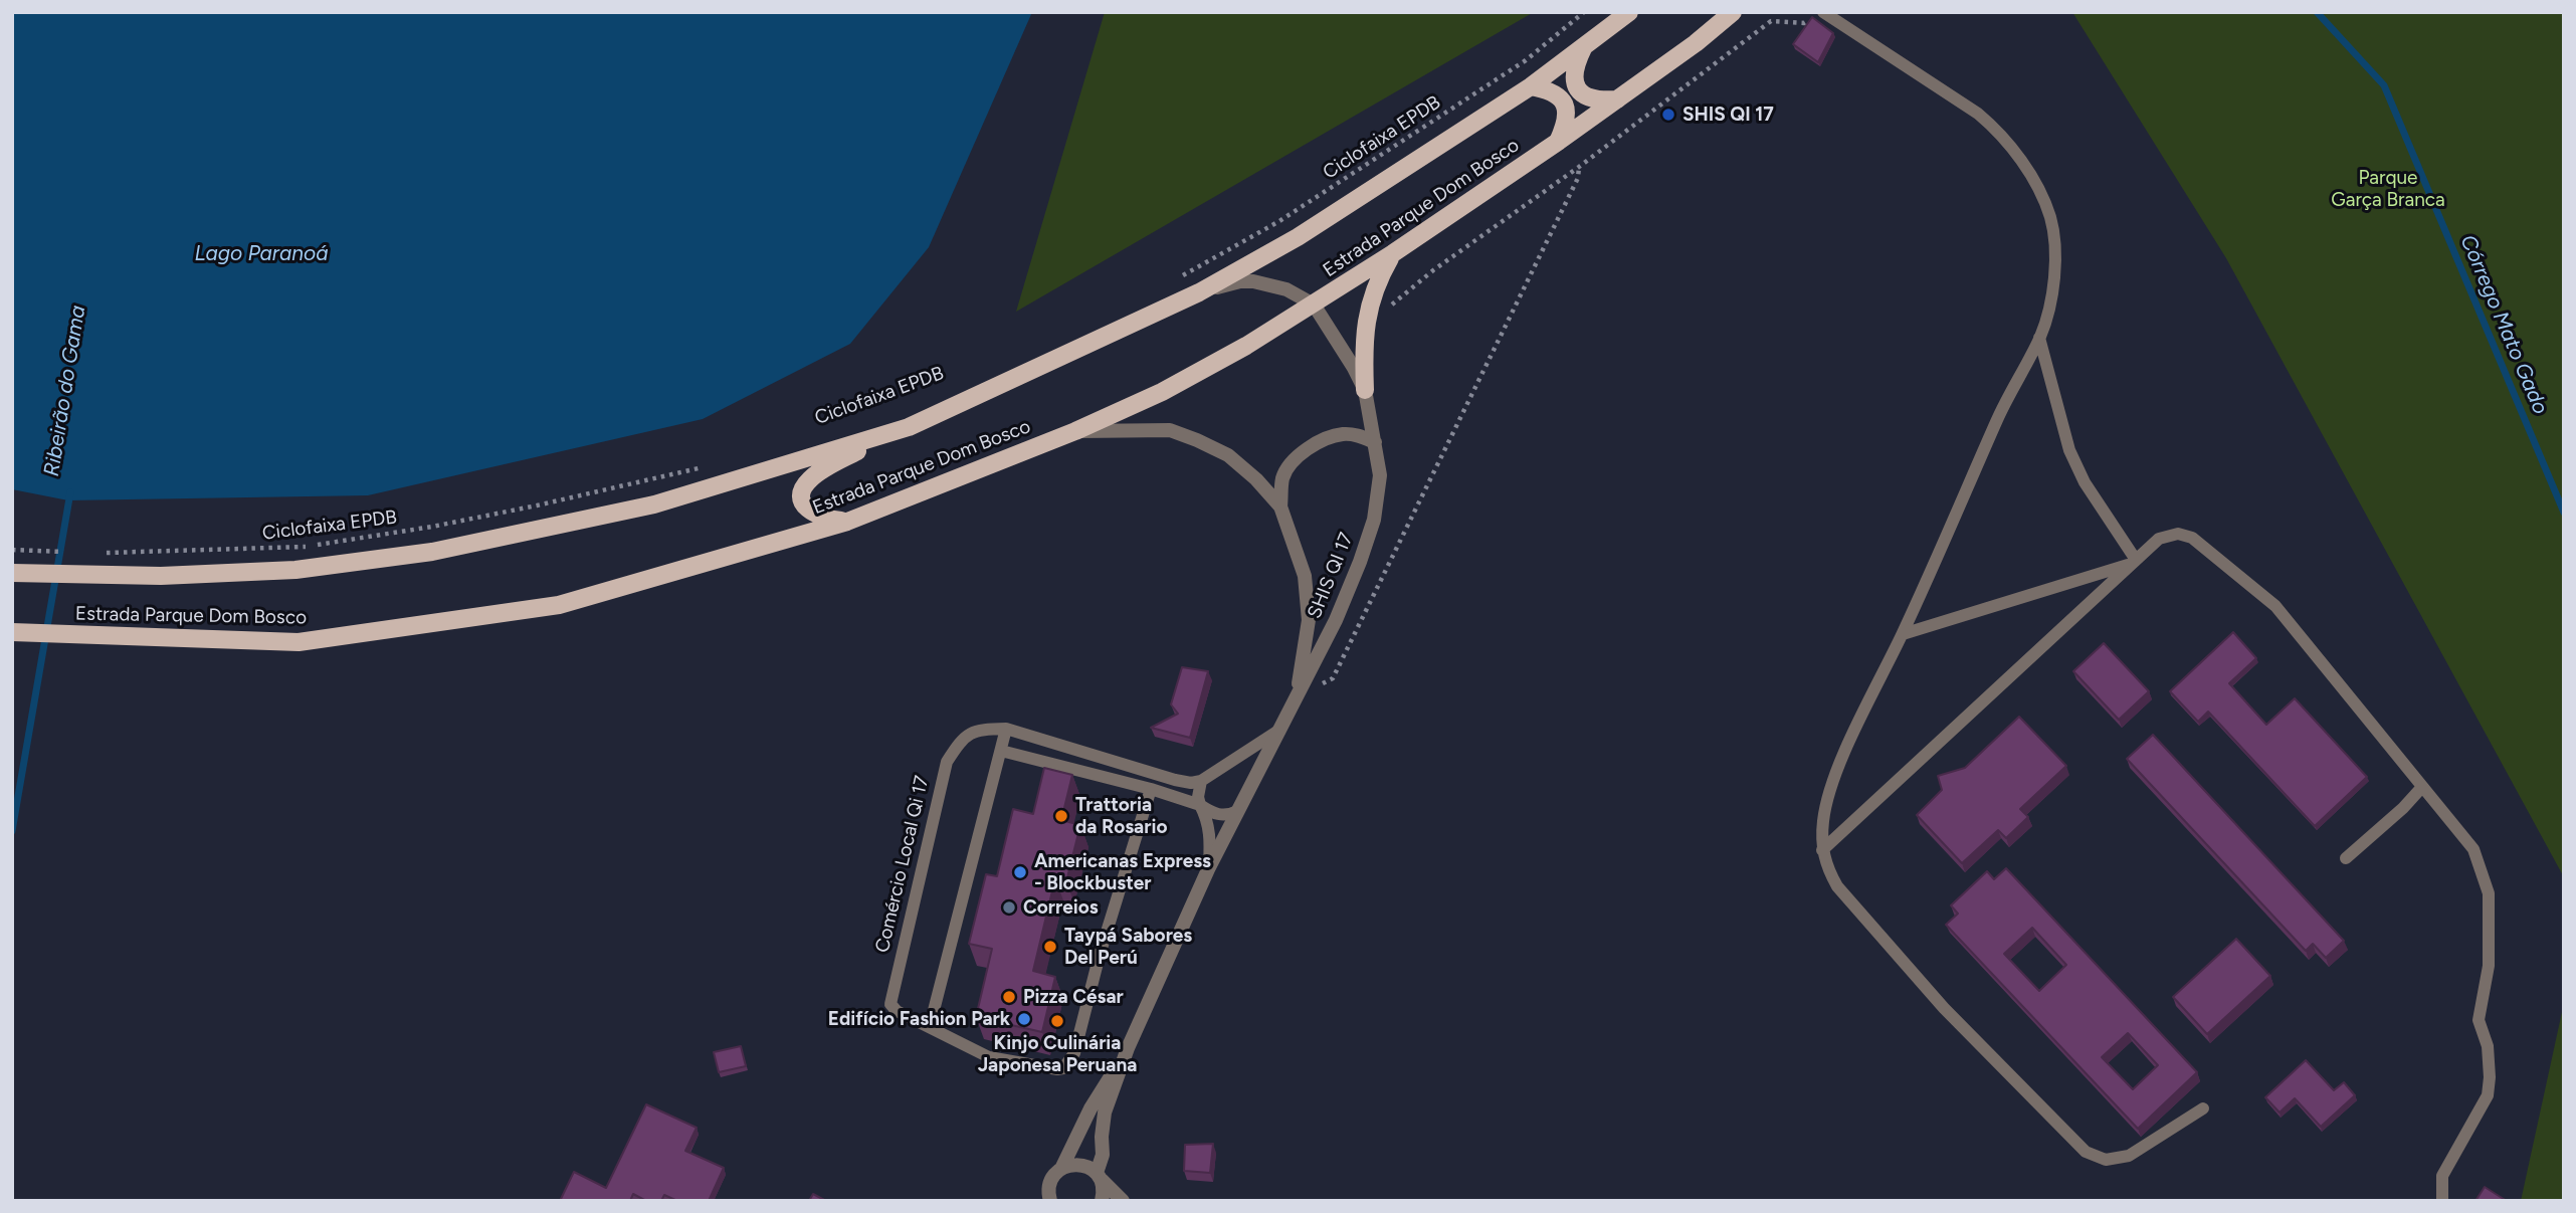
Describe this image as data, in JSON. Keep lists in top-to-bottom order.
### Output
{
  "streets": {
    "main road": ["Estrada Parque Dom Bosco"],
    "street": ["SHIS QI 17"],
    "lane": ["Comércio Local Qi 17"],
    "path": ["Ciclofaixa EPDB"]
  },
  "crossings": [
    ["Estrada Parque Dom Bosco", "SHIS QI 17"]
  ],
  "water": ["Lago Paranoá", "Córrego Mato Gado", "Ribeirão do Gama"],
  "parks": ["Parque Garça Branca"],
  "places": [
    "SHIS QI 17",
    "Trattoria da Rosario",
    "Americanas Express - Blockbuster",
    "Correios",
    "Taypá Sabores Del Perú",
    "Pizza César",
    "Edifício Fashion Park",
    "Kinjo Culinária Japonesa Peruana"
  ]
}
